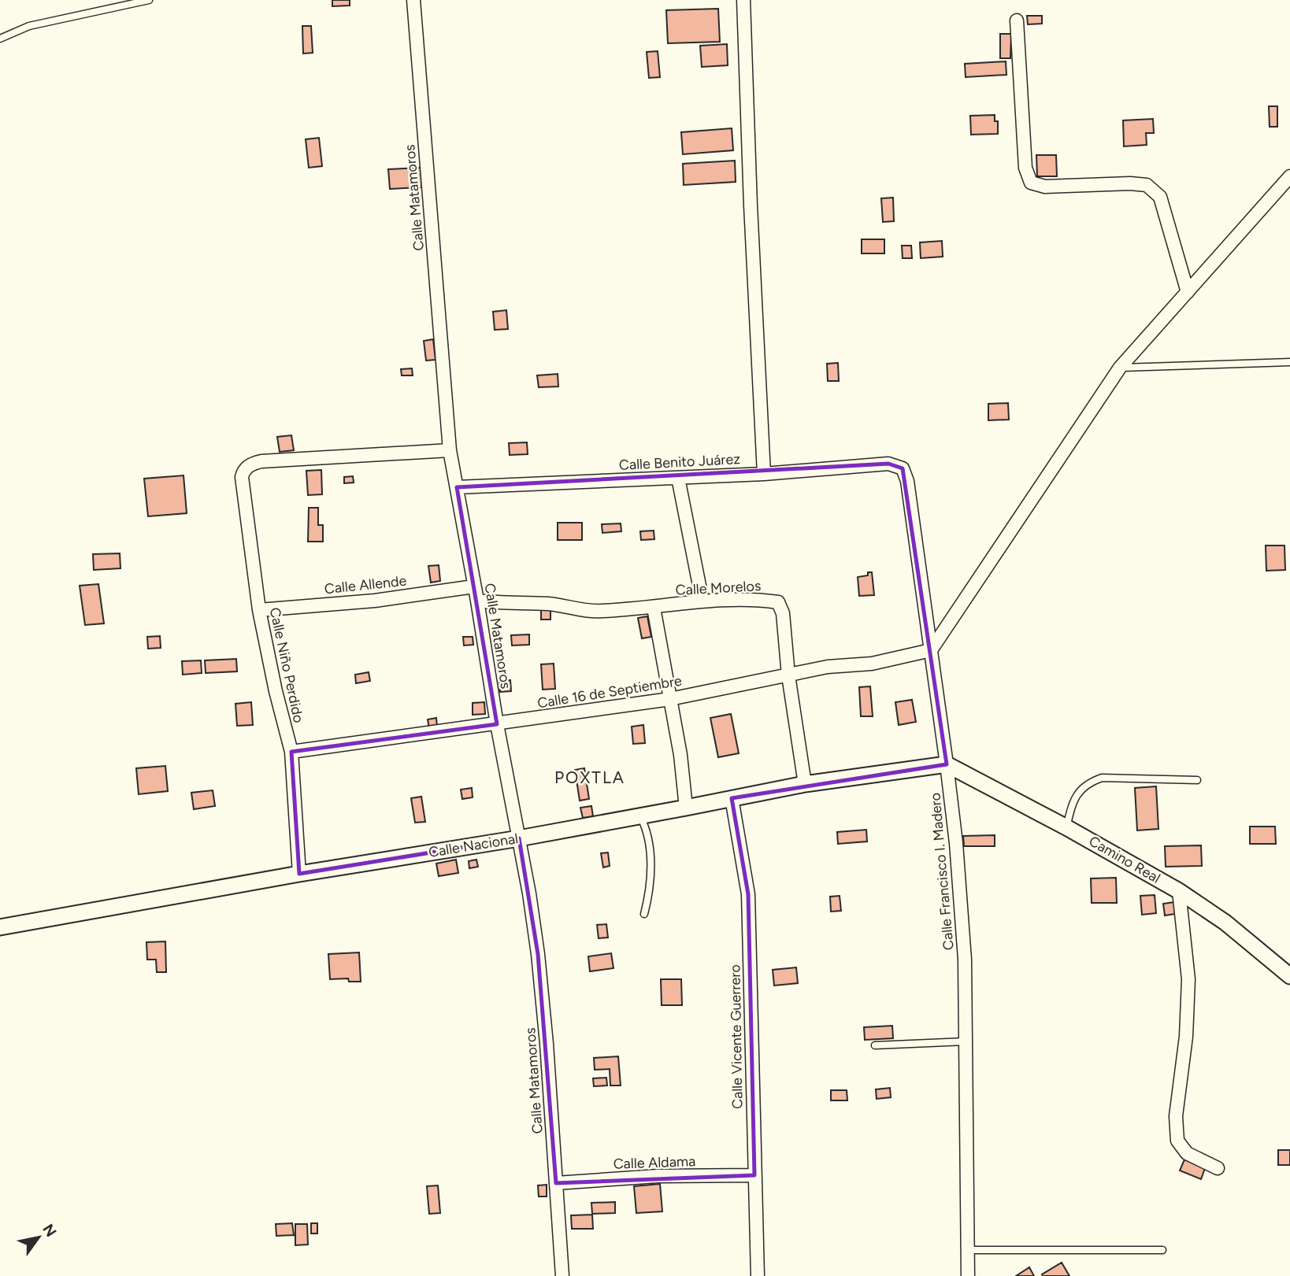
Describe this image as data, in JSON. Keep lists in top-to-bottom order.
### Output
{
  "streets": {
    "street": [
      "Calle Matamoros",
      "Calle Benito Juárez",
      "Calle Allende",
      "Calle Morelos",
      "Calle Niño Perdido",
      "Calle 16 de Septiembre",
      "Calle Nacional",
      "Camino Real",
      "Calle Francisco I. Madero",
      "Calle Vicente Guerrero",
      "Calle Aldama"
    ]
  },
  "crossings": [
    ["Calle Matamoros", "Calle Benito Juárez"],
    ["Calle Matamoros", "Calle Allende"],
    ["Calle Matamoros", "Calle Morelos"],
    ["Calle Matamoros", "Calle Niño Perdido"],
    ["Calle Matamoros", "Calle 16 de Septiembre"],
    ["Calle Matamoros", "Calle Nacional"],
    ["Calle Matamoros", "Calle Aldama"],
    ["Calle Benito Juárez", "Calle Francisco I. Madero"],
    ["Calle Allende", "Calle Niño Perdido"],
    ["Calle Morelos", "Calle 16 de Septiembre"],
    ["Calle Morelos", "Calle Nacional"],
    ["Calle Niño Perdido", "Calle 16 de Septiembre"],
    ["Calle Niño Perdido", "Calle Nacional"],
    ["Calle 16 de Septiembre", "Calle Francisco I. Madero"],
    ["Calle Nacional", "Camino Real"],
    ["Calle Nacional", "Calle Francisco I. Madero"],
    ["Calle Nacional", "Calle Vicente Guerrero"],
    ["Camino Real", "Calle Francisco I. Madero"],
    ["Calle Vicente Guerrero", "Calle Aldama"]
  ],
  "districts": ["POXTLA"],
  "north": "top right"
}
